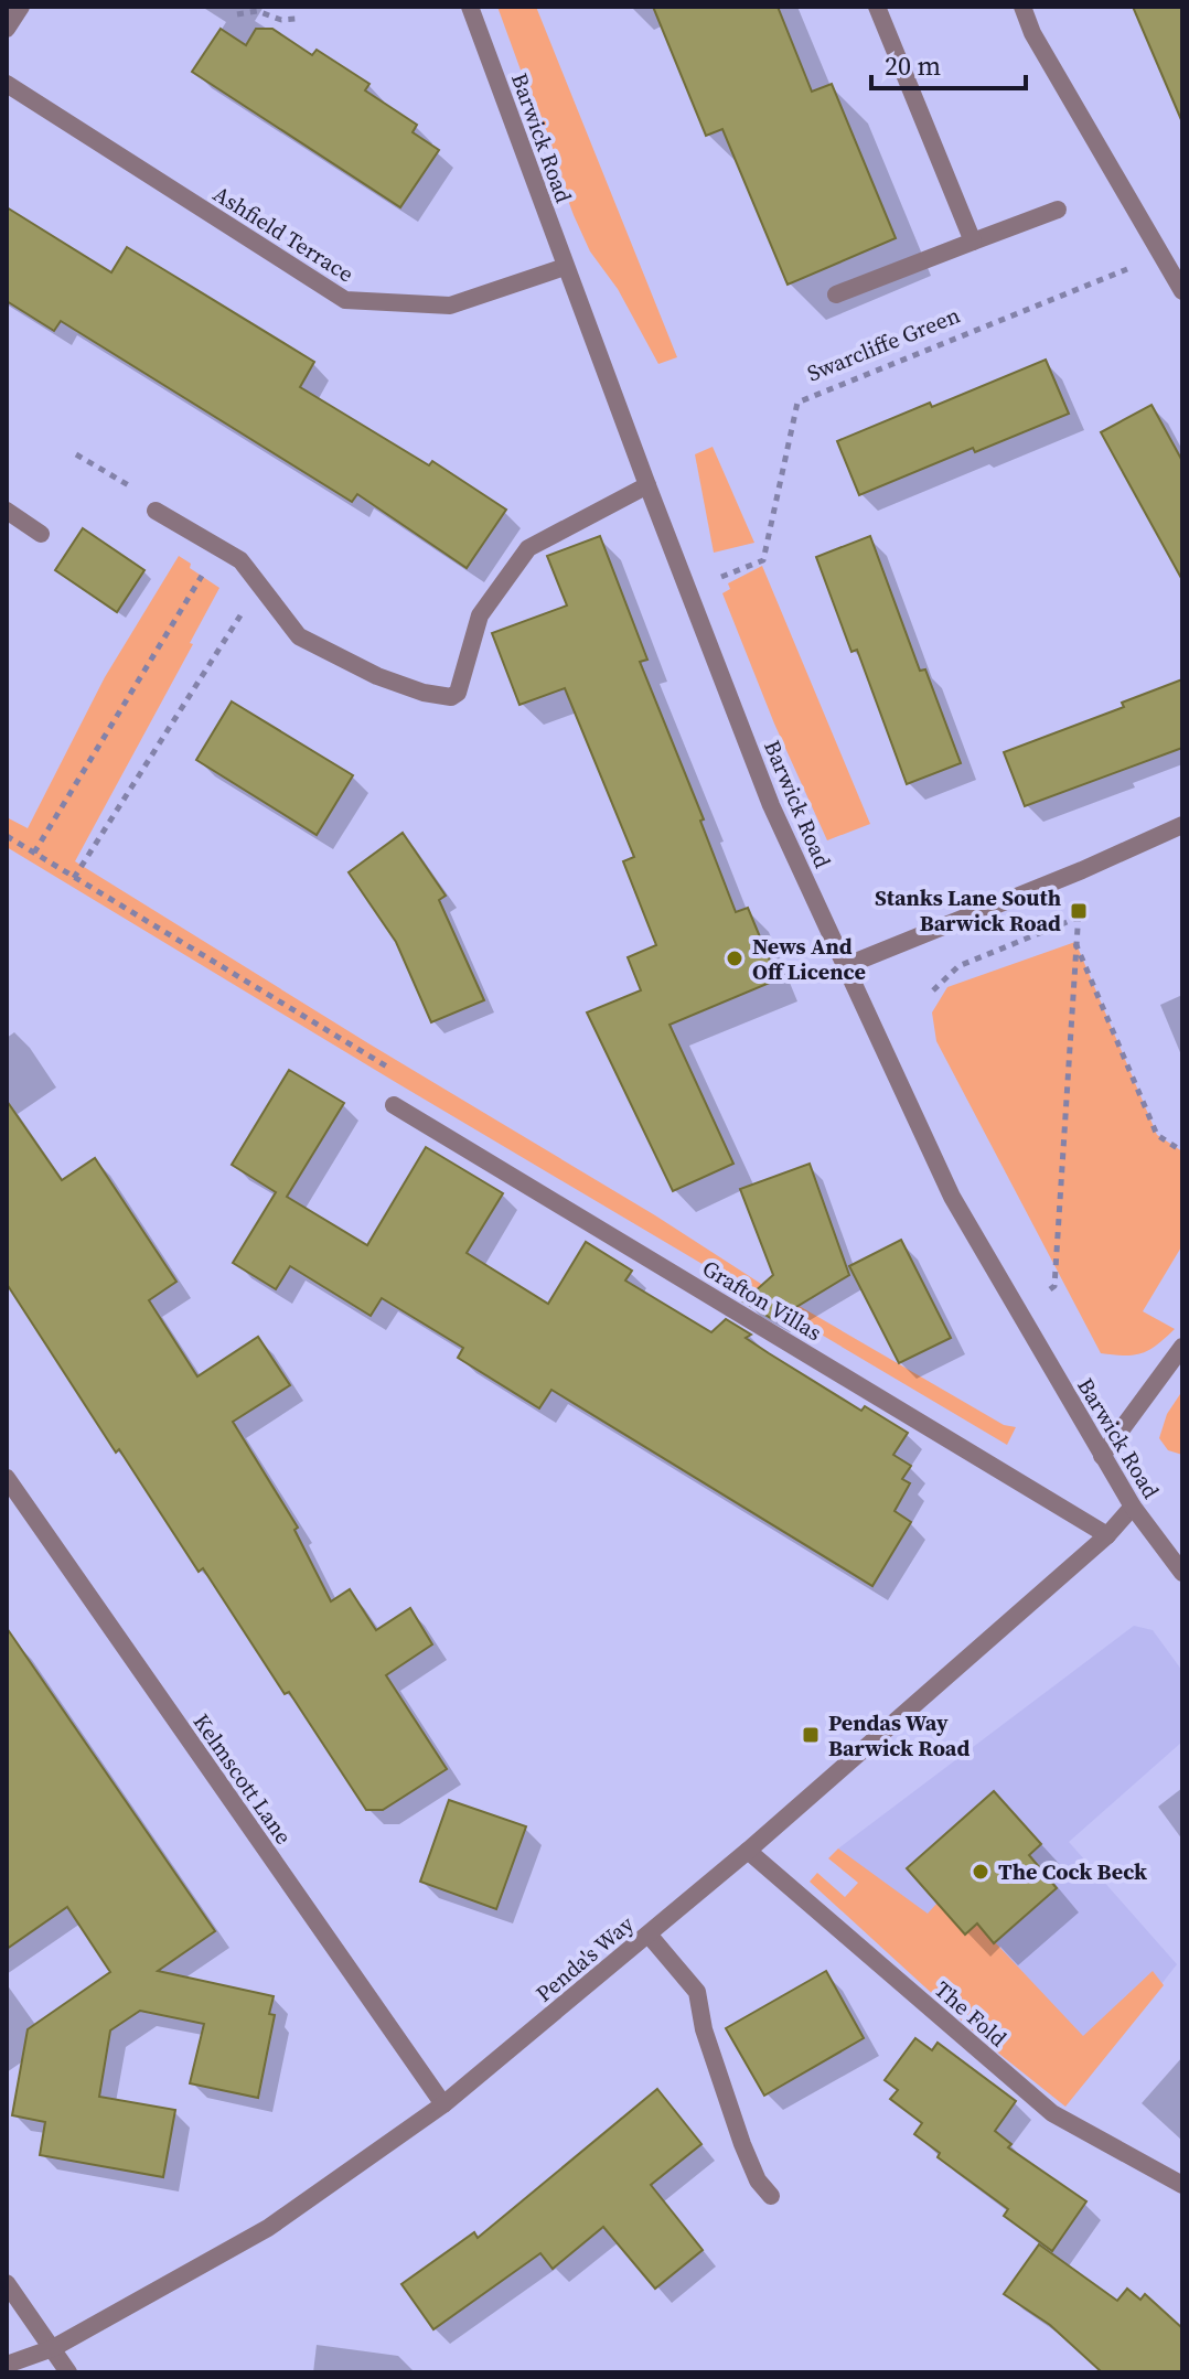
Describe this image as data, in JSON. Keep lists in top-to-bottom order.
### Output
{
  "streets": {
    "street": [
      "Barwick Road",
      "Ashfield Terrace",
      "Grafton Villas",
      "Kelmscott Lane",
      "Penda's Way",
      "The Fold"
    ],
    "path": ["Swarcliffe Green"]
  },
  "crossings": [
    ["Barwick Road", "Ashfield Terrace"],
    ["Barwick Road", "Swarcliffe Green"],
    ["Barwick Road", "Penda's Way"],
    ["Grafton Villas", "Penda's Way"],
    ["Kelmscott Lane", "Penda's Way"],
    ["Penda's Way", "The Fold"]
  ],
  "places": {
    "transit": ["Stanks Lane South Barwick Road", "Pendas Way Barwick Road"],
    "other": ["News And Off Licence", "The Cock Beck"]
  },
  "scale_bar": "20 m"
}
